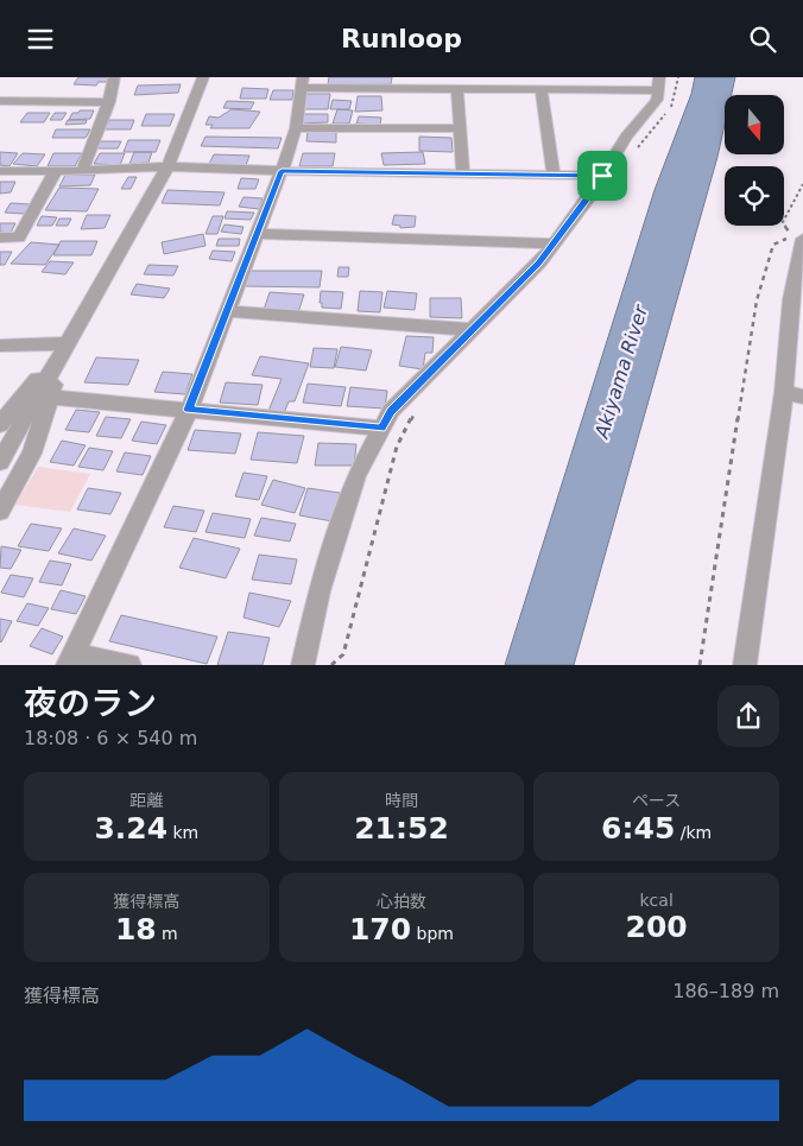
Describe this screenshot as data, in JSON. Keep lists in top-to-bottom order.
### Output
{
  "water": ["Akiyama River"],
  "north": "bottom",
  "page": {
    "header": "Runloop",
    "heading": ["夜のラン", "18:08 · 6 × 540 m"],
    "stats": [
      ["距離", "3.24 km"],
      ["時間", "21:52"],
      ["ペース", "6:45 /km"],
      ["獲得標高", "18 m"],
      ["心拍数", "170 bpm"],
      ["kcal", "200"]
    ],
    "chart": ["獲得標高", "186–189 m"]
  }
}
